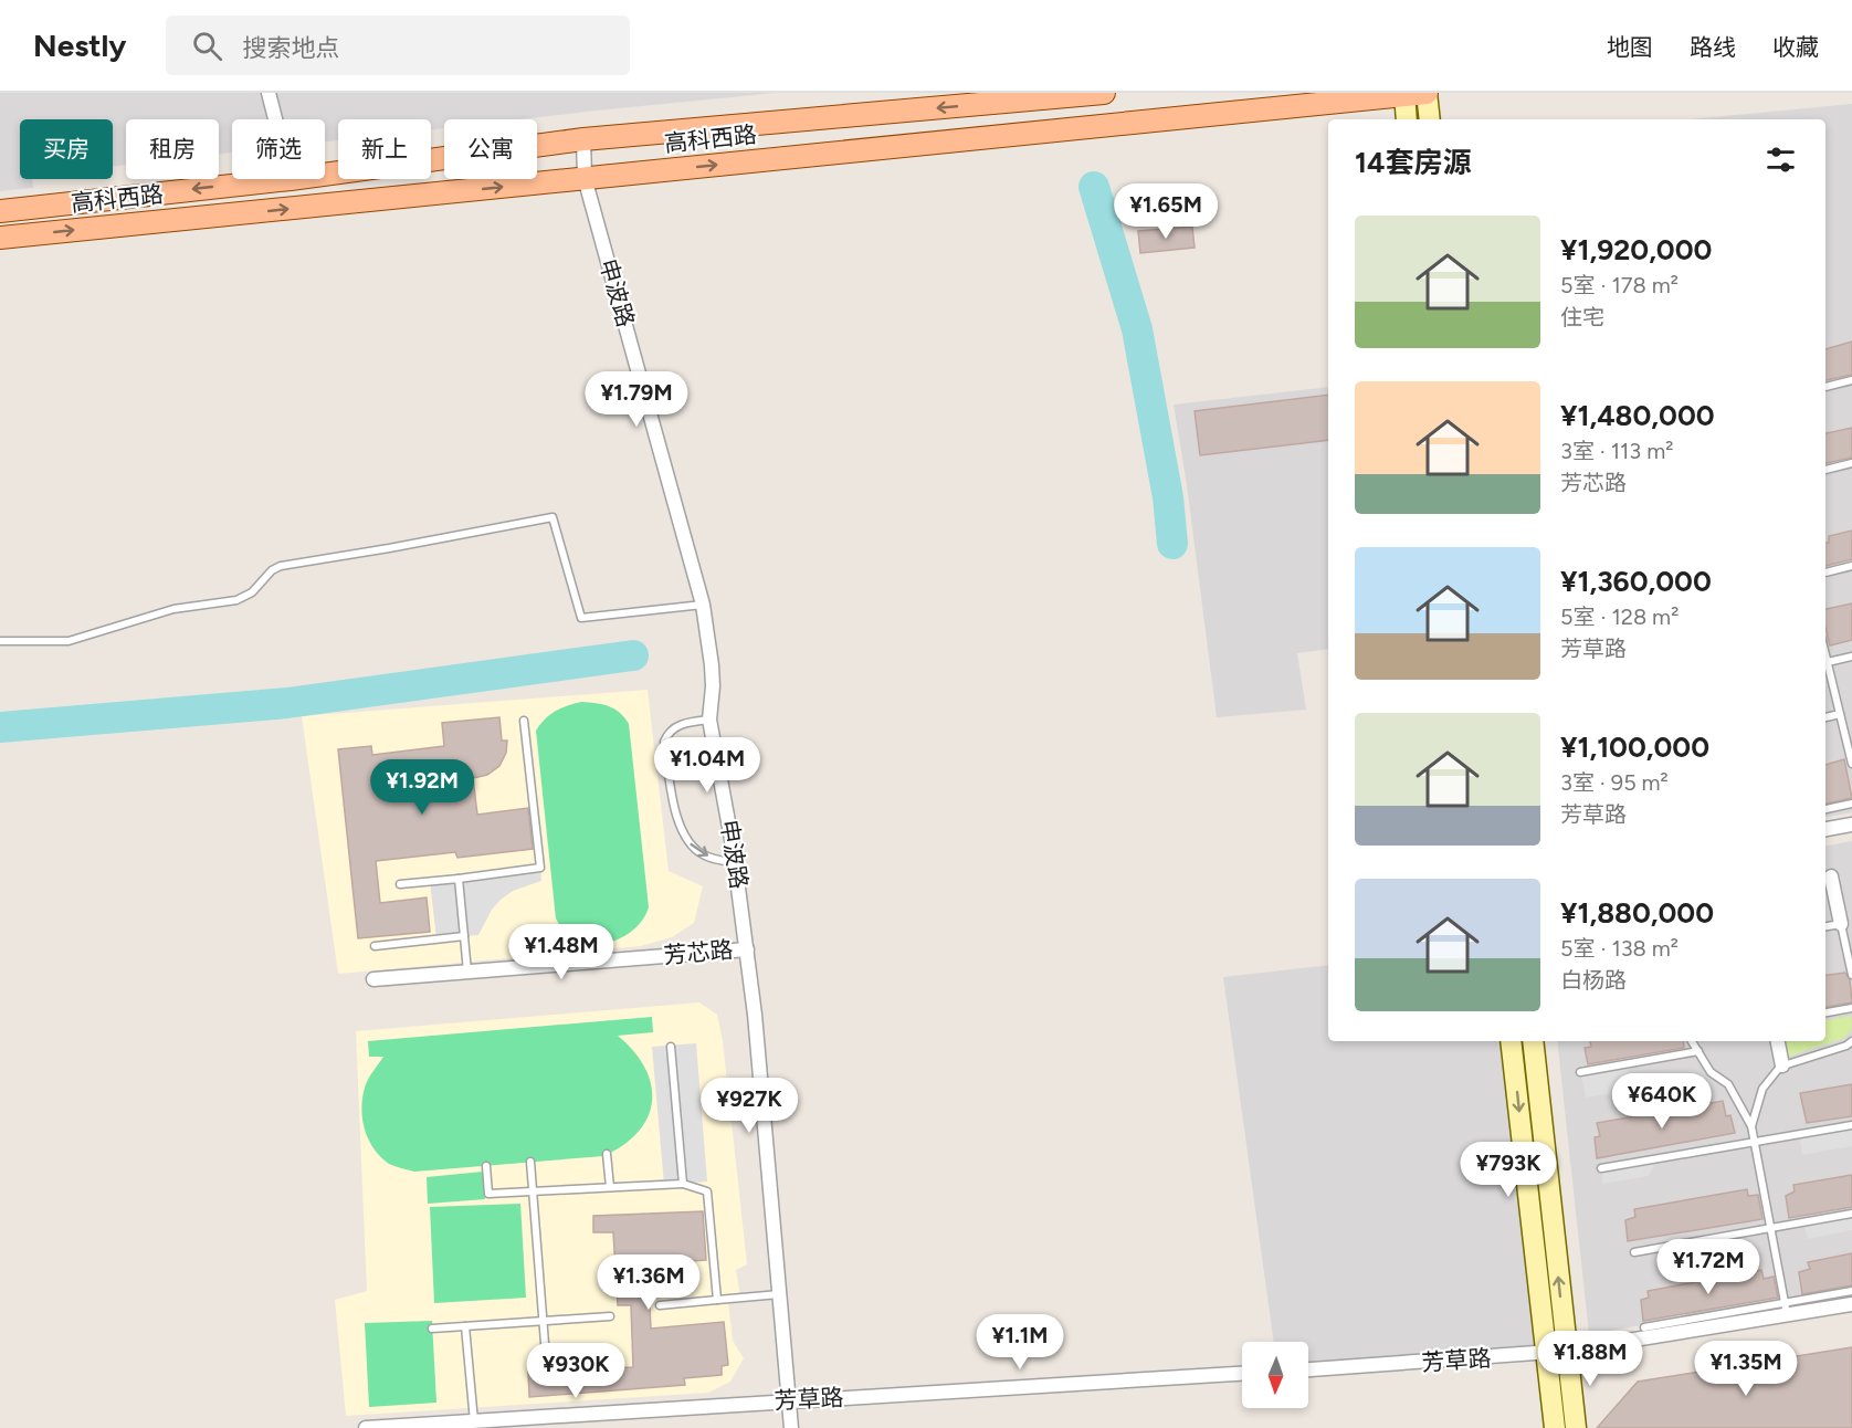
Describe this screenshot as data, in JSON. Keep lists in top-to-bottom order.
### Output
{
  "streets": {
    "main road": ["高科西路"],
    "street": ["申波路", "芳芯路", "芳草路"]
  },
  "crossings": [
    ["高科西路", "申波路"],
    ["申波路", "芳芯路"],
    ["申波路", "芳草路"]
  ],
  "north": "bottom",
  "page": {
    "header": "Nestly",
    "search": "搜索地点",
    "nav": ["地图", "路线", "收藏"],
    "chip": [
      "买房",
      "租房",
      "筛选",
      "新上",
      "公寓"
    ],
    "heading": "14套房源",
    "price": [
      "¥1.65M",
      "¥1.79M",
      "¥1.04M",
      "¥1.92M",
      "¥1.48M",
      "¥640K",
      "¥927K",
      "¥793K",
      "¥1.72M",
      "¥1.36M",
      "¥1.1M",
      "¥1.88M",
      "¥1.35M",
      "¥930K"
    ],
    "list": [
      {
        "name": "¥1,920,000",
        "note": "5室 · 178 m² · 住宅"
      },
      {
        "name": "¥1,480,000",
        "note": "3室 · 113 m² · 芳芯路"
      },
      {
        "name": "¥1,360,000",
        "note": "5室 · 128 m² · 芳草路"
      },
      {
        "name": "¥1,100,000",
        "note": "3室 · 95 m² · 芳草路"
      },
      {
        "name": "¥1,880,000",
        "note": "5室 · 138 m² · 白杨路"
      }
    ]
  }
}
